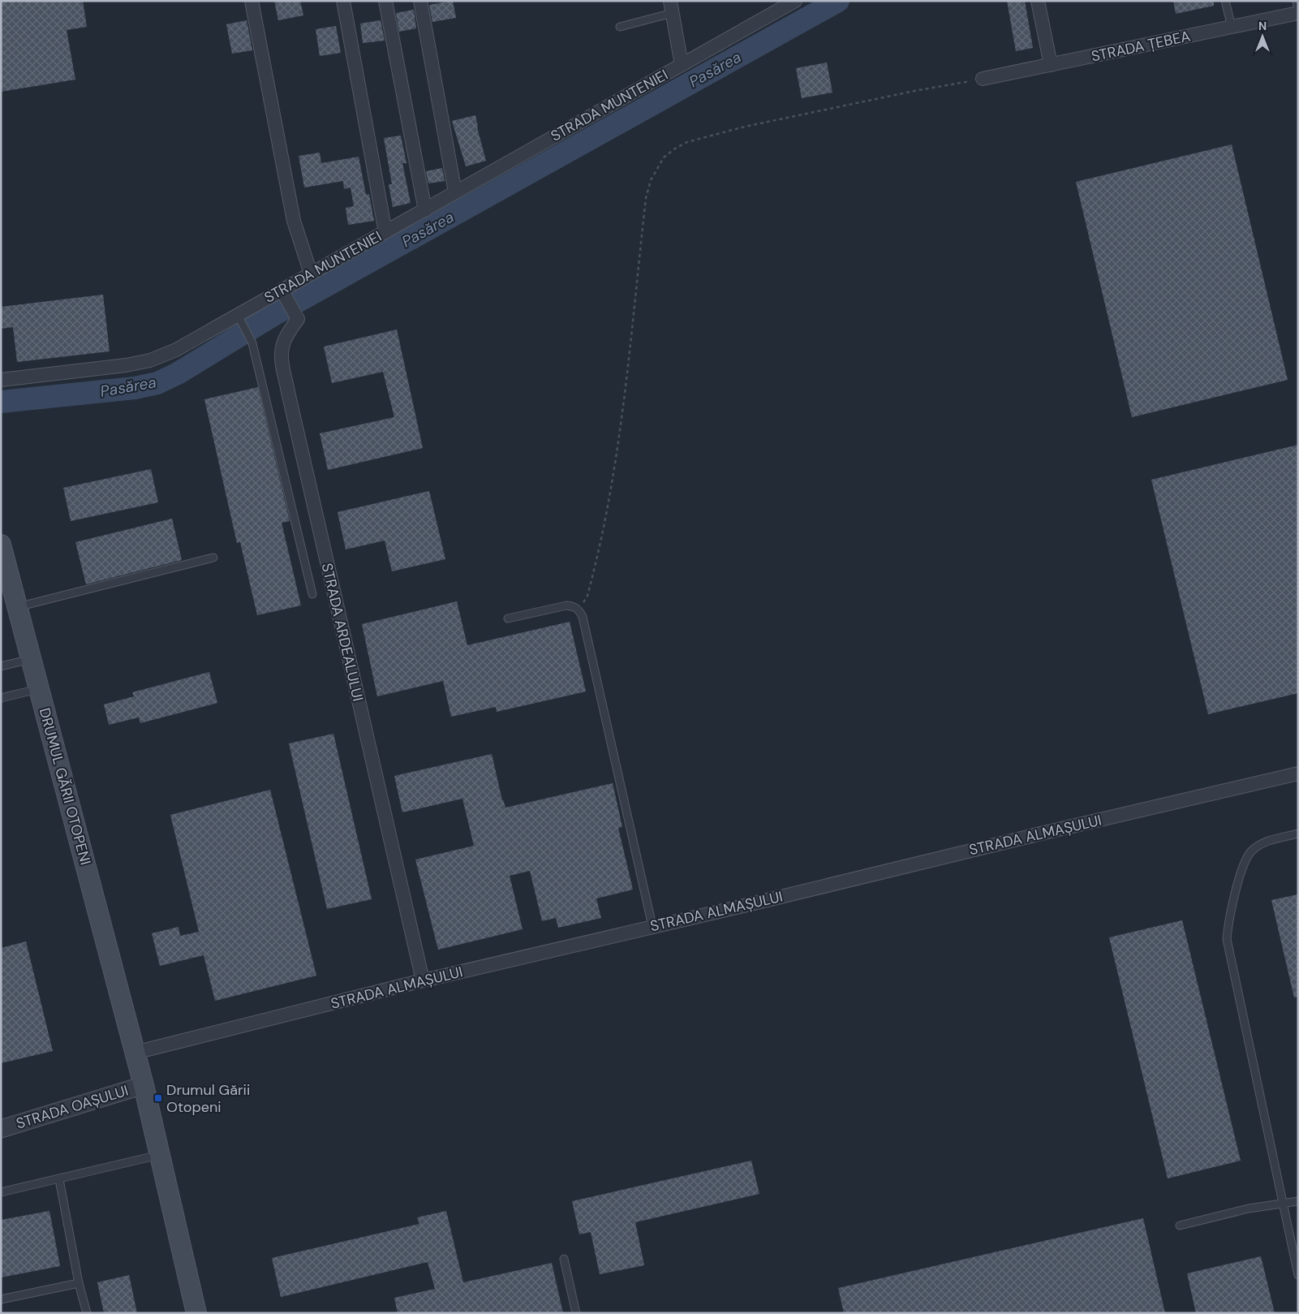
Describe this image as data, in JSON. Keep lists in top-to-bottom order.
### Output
{
  "streets": {
    "main road": ["DRUMUL GĂRII OTOPENI"],
    "street": [
      "STRADA ȚEBEA",
      "STRADA MUNTENIEI",
      "STRADA ARDEALULUI",
      "STRADA ALMAȘULUI",
      "STRADA OAȘULUI"
    ]
  },
  "crossings": [
    ["STRADA MUNTENIEI", "STRADA ARDEALULUI"],
    ["STRADA ARDEALULUI", "STRADA ALMAȘULUI"],
    ["DRUMUL GĂRII OTOPENI", "STRADA ALMAȘULUI"],
    ["DRUMUL GĂRII OTOPENI", "STRADA OAȘULUI"]
  ],
  "water": ["Pasărea"],
  "places": {
    "transit": ["Drumul Gării Otopeni"]
  },
  "north": "top"
}
